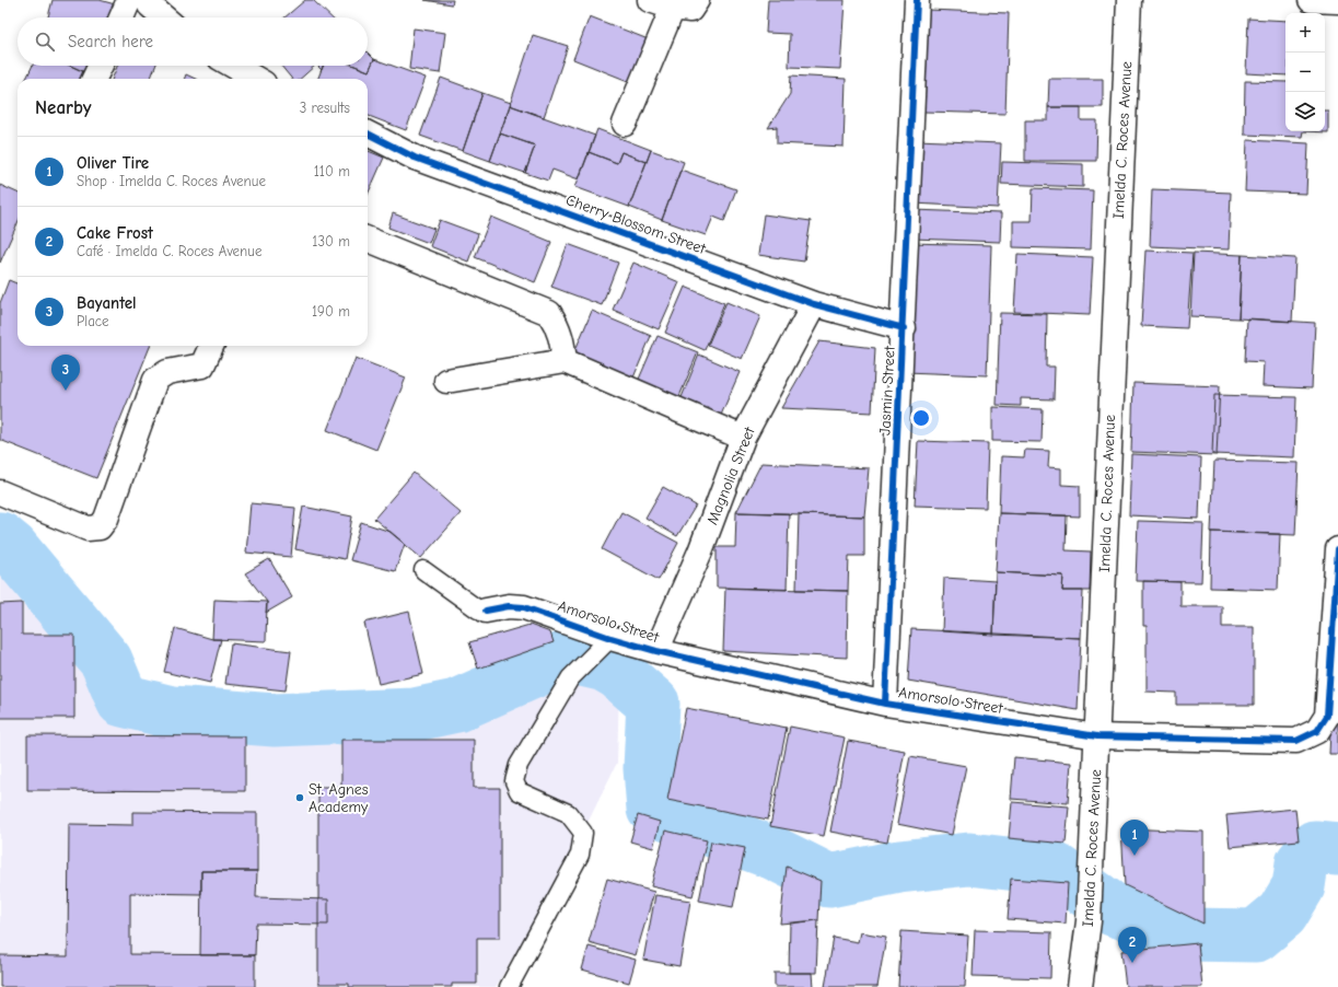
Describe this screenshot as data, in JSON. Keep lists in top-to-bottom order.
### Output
{
  "streets": {
    "street": [
      "Imelda C. Roces Avenue",
      "Cherry Blossom Street",
      "Jasmin Street",
      "Magnolia Street",
      "Amorsolo Street"
    ]
  },
  "crossings": [
    ["Imelda C. Roces Avenue", "Amorsolo Street"],
    ["Cherry Blossom Street", "Jasmin Street"],
    ["Cherry Blossom Street", "Magnolia Street"],
    ["Jasmin Street", "Amorsolo Street"],
    ["Magnolia Street", "Amorsolo Street"]
  ],
  "places": ["St. Agnes Academy"],
  "page": {
    "map_buttons": ["+", "−"],
    "search": "Search here",
    "heading": ["Nearby", "3 results"],
    "list": [
      {
        "mark": "1",
        "name": "Oliver Tire",
        "note": "Shop · Imelda C. Roces Avenue",
        "value": "110 m"
      },
      {
        "mark": "2",
        "name": "Cake Frost",
        "note": "Café · Imelda C. Roces Avenue",
        "value": "130 m"
      },
      {
        "mark": "3",
        "name": "Bayantel",
        "note": "Place",
        "value": "190 m"
      }
    ],
    "pins": ["3", "1", "2"]
  }
}
